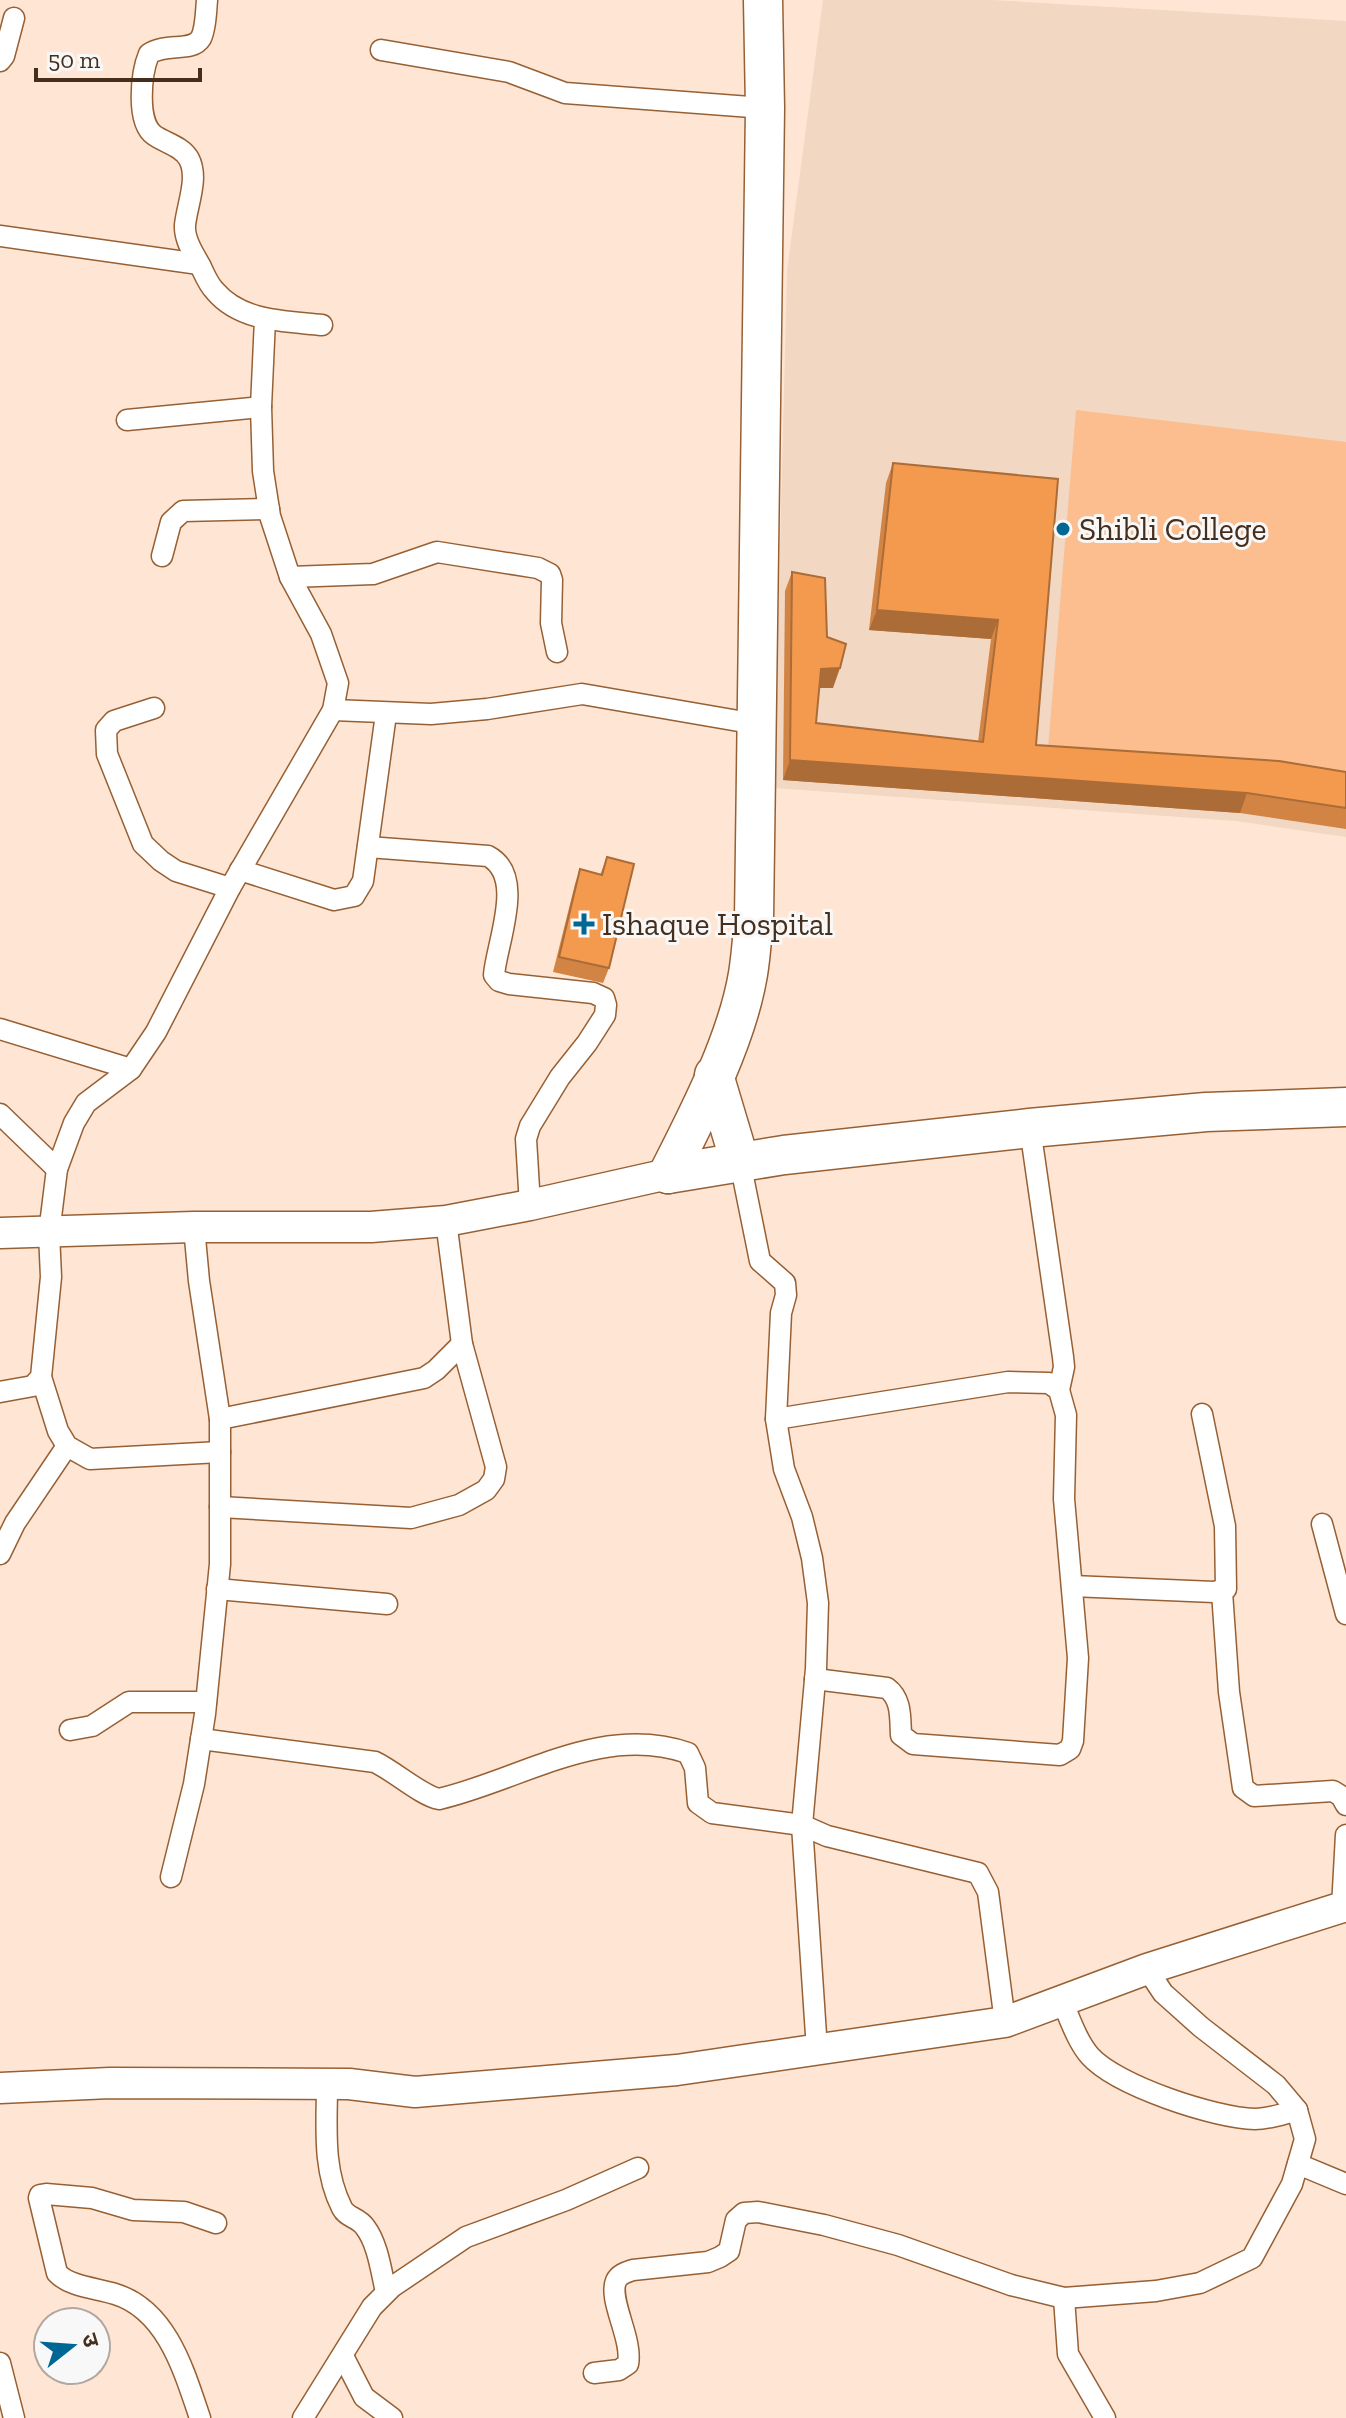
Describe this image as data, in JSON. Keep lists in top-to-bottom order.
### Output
{
  "places": {
    "other": ["Shibli College"],
    "health": ["Ishaque Hospital"]
  },
  "scale_bar": "50 m",
  "north": "right"
}
